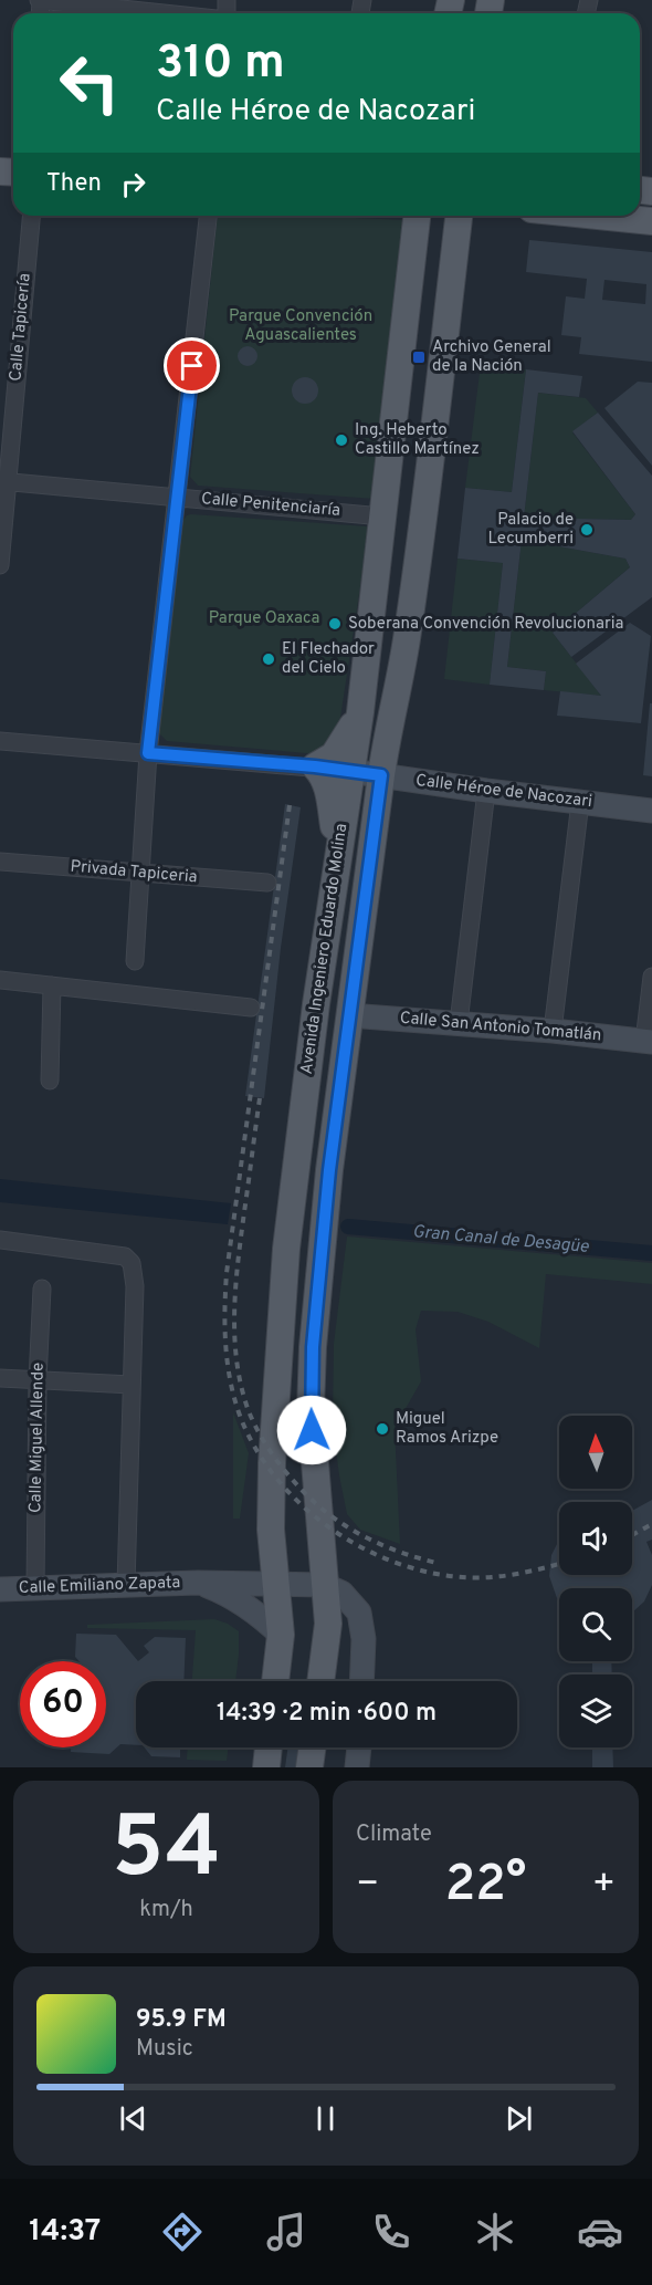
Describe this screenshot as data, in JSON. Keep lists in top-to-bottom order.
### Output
{
  "streets": {
    "main road": ["Avenida Ingeniero Eduardo Molina"],
    "street": [
      "Calle Tapicería",
      "Calle Penitenciaría",
      "Calle Héroe de Nacozari",
      "Privada Tapiceria",
      "Calle San Antonio Tomatlán",
      "Calle Miguel Allende",
      "Calle Emiliano Zapata"
    ]
  },
  "crossings": [
    ["Calle Tapicería", "Calle Penitenciaría"],
    ["Calle Penitenciaría", "Avenida Ingeniero Eduardo Molina"],
    ["Calle Héroe de Nacozari", "Avenida Ingeniero Eduardo Molina"],
    ["Avenida Ingeniero Eduardo Molina", "Calle San Antonio Tomatlán"],
    ["Avenida Ingeniero Eduardo Molina", "Calle Emiliano Zapata"],
    ["Calle Miguel Allende", "Calle Emiliano Zapata"]
  ],
  "water": ["Gran Canal de Desagüe"],
  "parks": ["Parque Convención Aguascalientes", "Parque Oaxaca"],
  "places": {
    "transit": ["Archivo General de la Nación"],
    "other": [
      "Ing. Heberto Castillo Martínez",
      "Palacio de Lecumberri",
      "Soberana Convención Revolucionaria",
      "El Flechador del Cielo",
      "Miguel Ramos Arizpe"
    ]
  },
  "north": "top",
  "page": {
    "turn": ["310 m", "Calle Héroe de Nacozari"],
    "then": "Then",
    "limit": "60",
    "trip": "14:39 · 2 min · 600 m",
    "tile": [
      ["54", "km/h"],
      "Climate"
    ],
    "heat": ["−", "22°", "+"],
    "song": ["95.9 FM", "Music"],
    "tabs": "14:37"
  }
}
